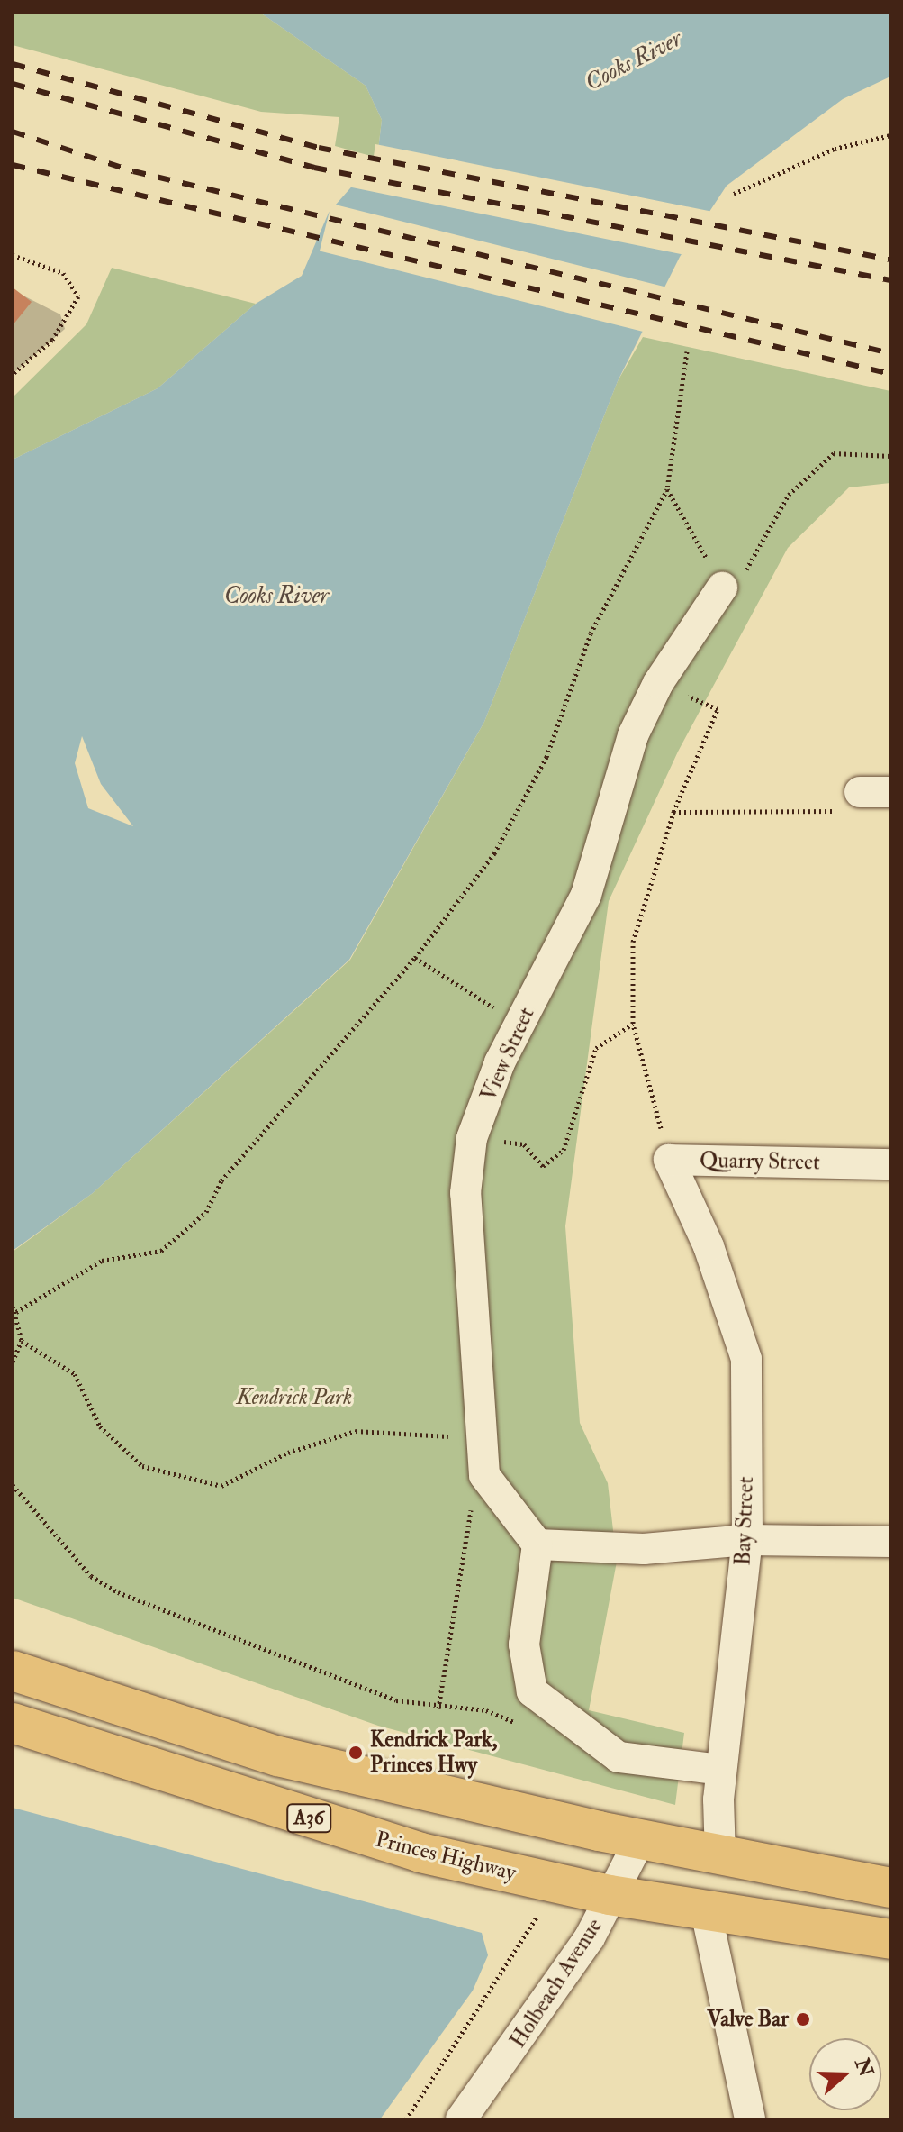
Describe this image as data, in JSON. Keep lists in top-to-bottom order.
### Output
{
  "streets": {
    "highway": ["A36", "Princes Highway"],
    "street": [
      "View Street",
      "Quarry Street",
      "Bay Street",
      "Holbeach Avenue"
    ]
  },
  "crossings": [
    ["Quarry Street", "Bay Street"],
    ["Bay Street", "A36"],
    ["A36", "Holbeach Avenue"],
    ["Princes Highway", "Holbeach Avenue"]
  ],
  "water": ["Cooks River"],
  "parks": ["Kendrick Park"],
  "places": ["Kendrick Park, Princes Hwy", "Valve Bar"],
  "north": "right"
}
